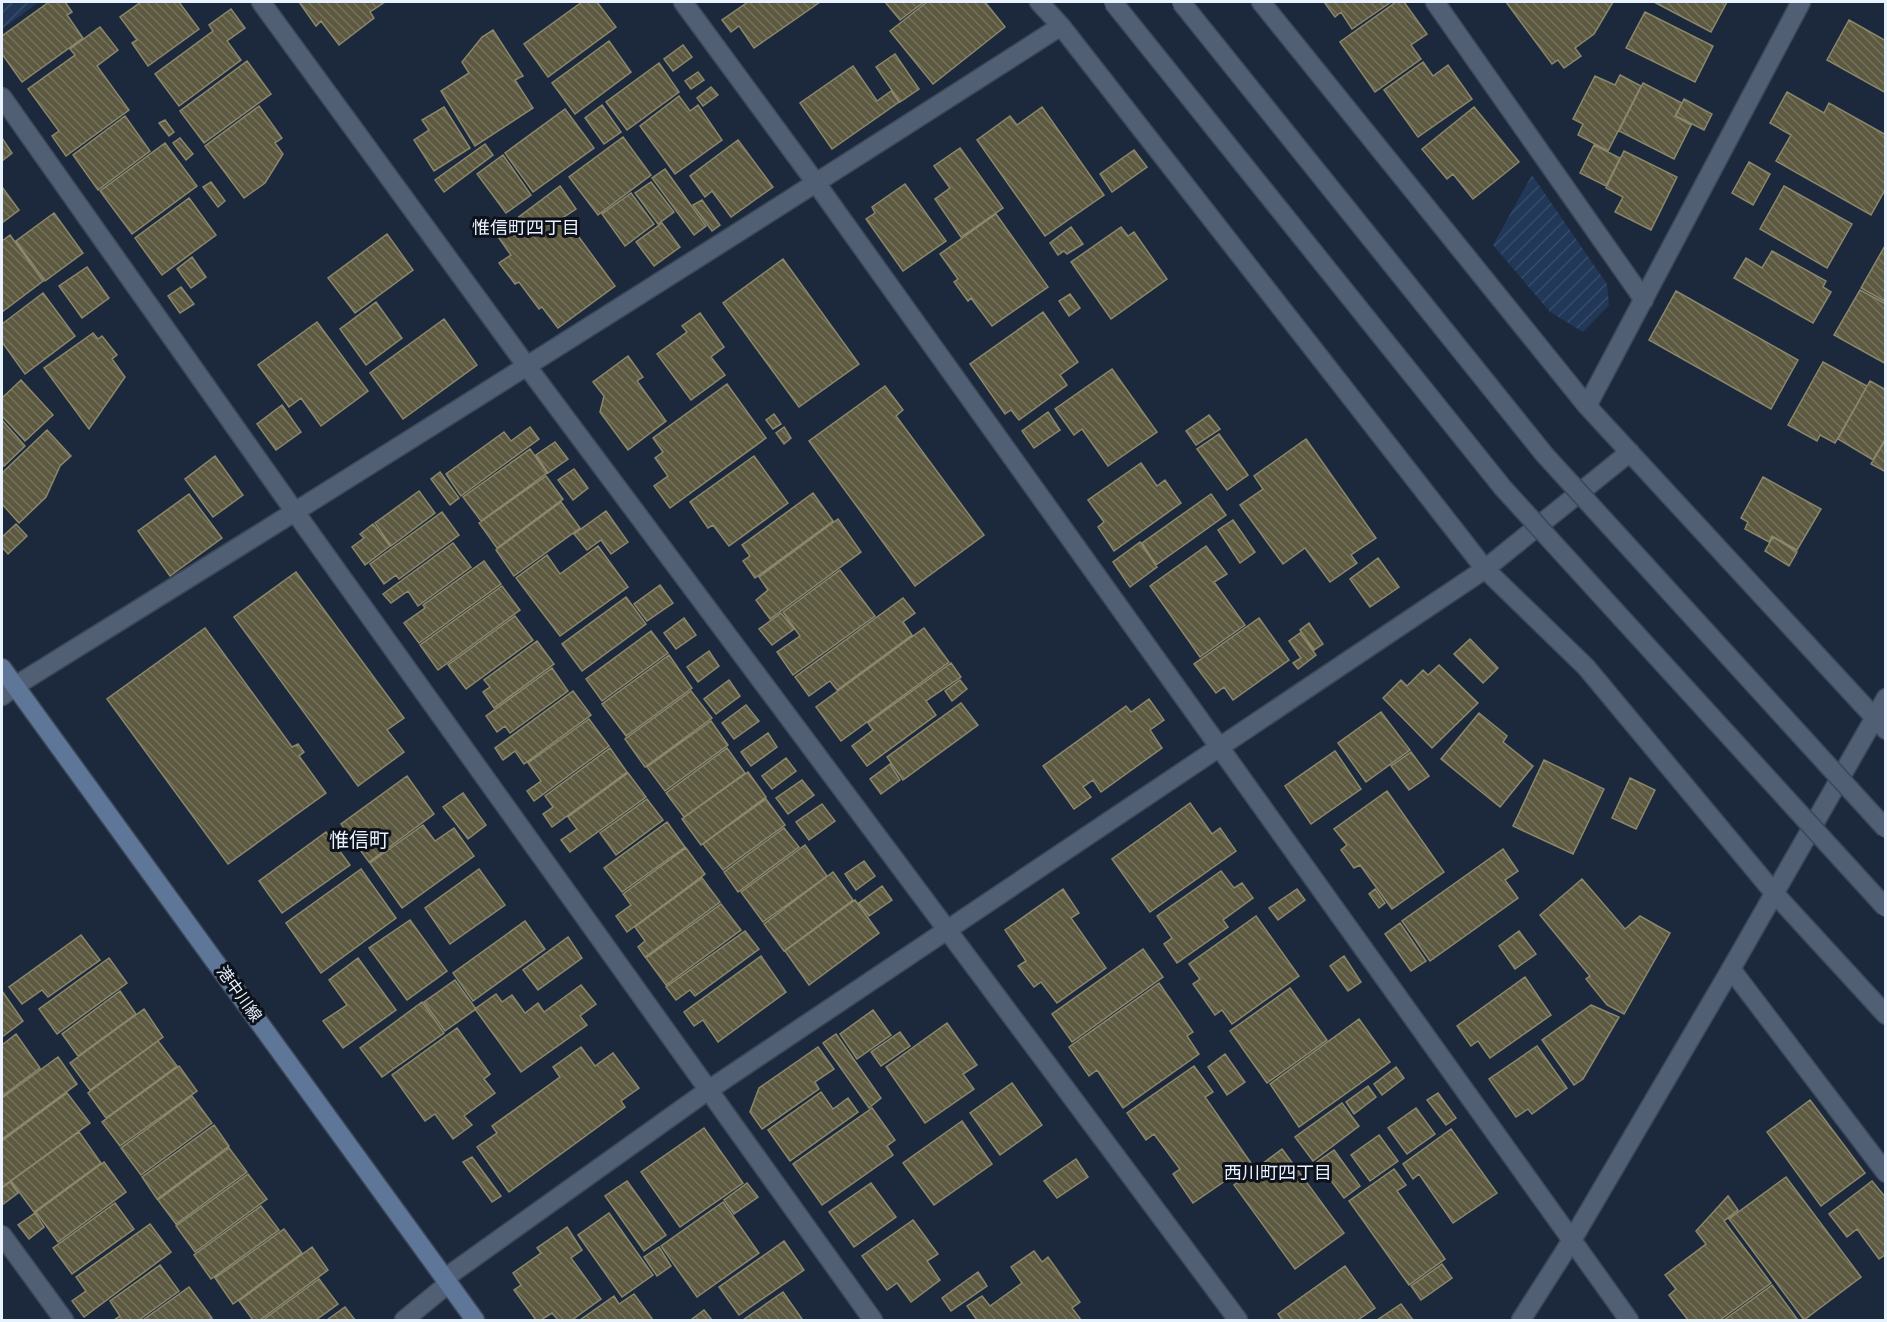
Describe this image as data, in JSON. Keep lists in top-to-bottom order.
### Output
{
  "streets": {
    "main road": ["港中川線"]
  },
  "districts": ["惟信町四丁目", "惟信町", "西川町四丁目"]
}
